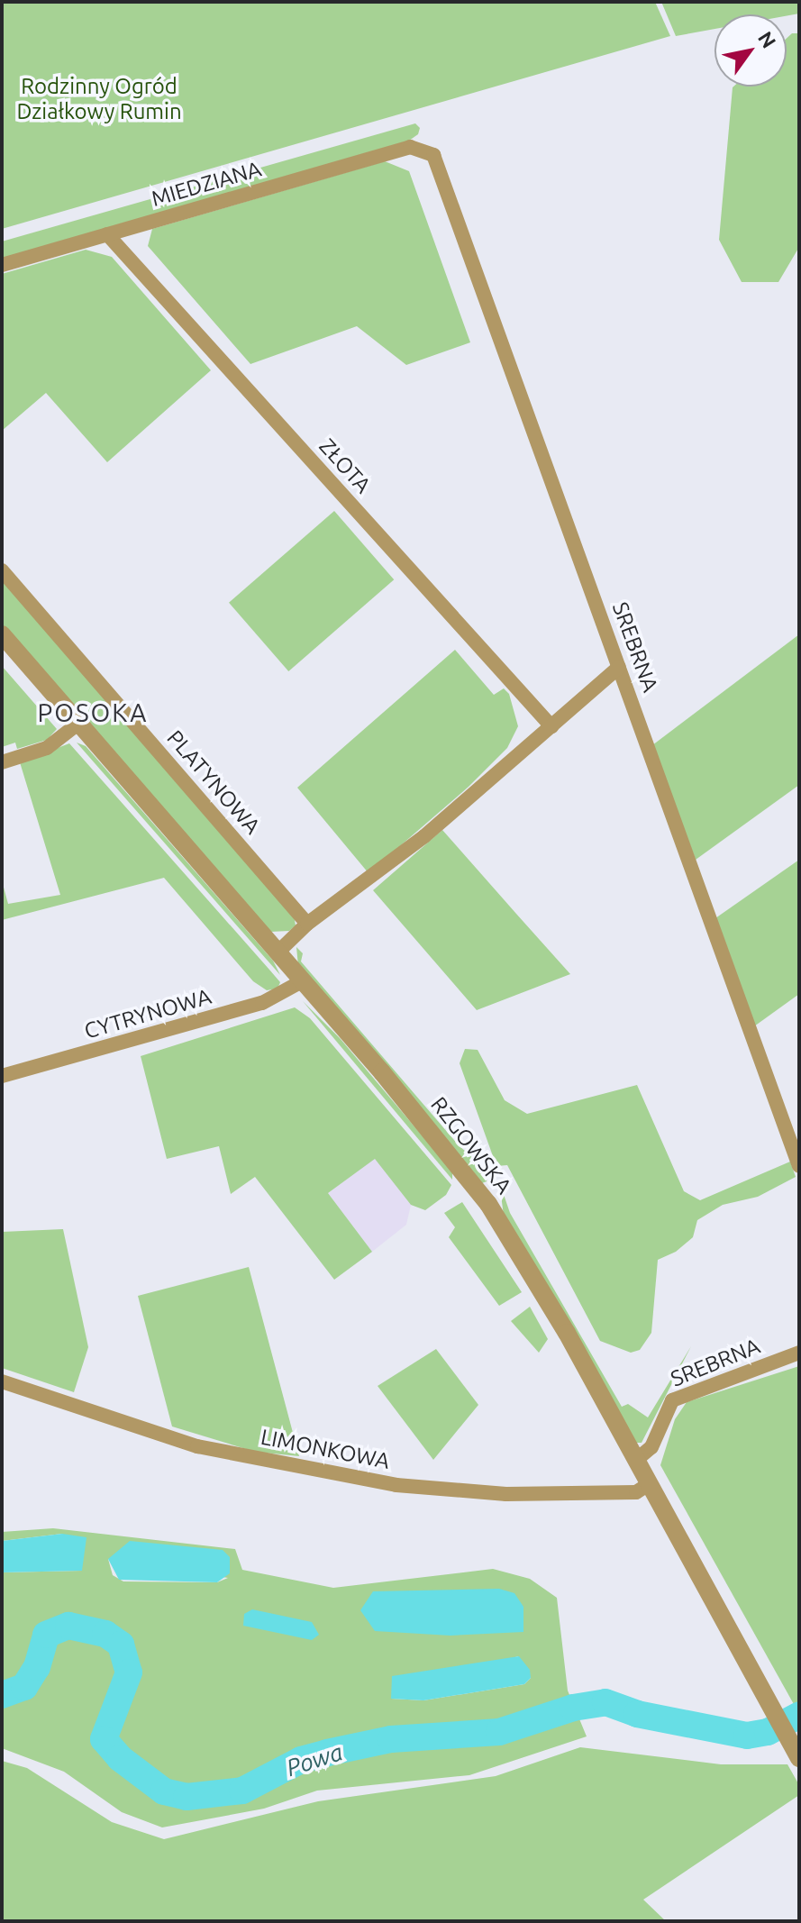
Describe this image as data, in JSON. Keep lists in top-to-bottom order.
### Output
{
  "streets": {
    "street": [
      "MIEDZIANA",
      "ZŁOTA",
      "SREBRNA",
      "PLATYNOWA",
      "CYTRYNOWA",
      "RZGOWSKA",
      "LIMONKOWA"
    ]
  },
  "crossings": [
    ["MIEDZIANA", "ZŁOTA"],
    ["MIEDZIANA", "SREBRNA"],
    ["SREBRNA", "RZGOWSKA"],
    ["CYTRYNOWA", "RZGOWSKA"],
    ["RZGOWSKA", "LIMONKOWA"]
  ],
  "districts": ["POSOKA"],
  "water": ["Powa"],
  "parks": ["Rodzinny Ogród Działkowy Rumin"],
  "north": "top right"
}
